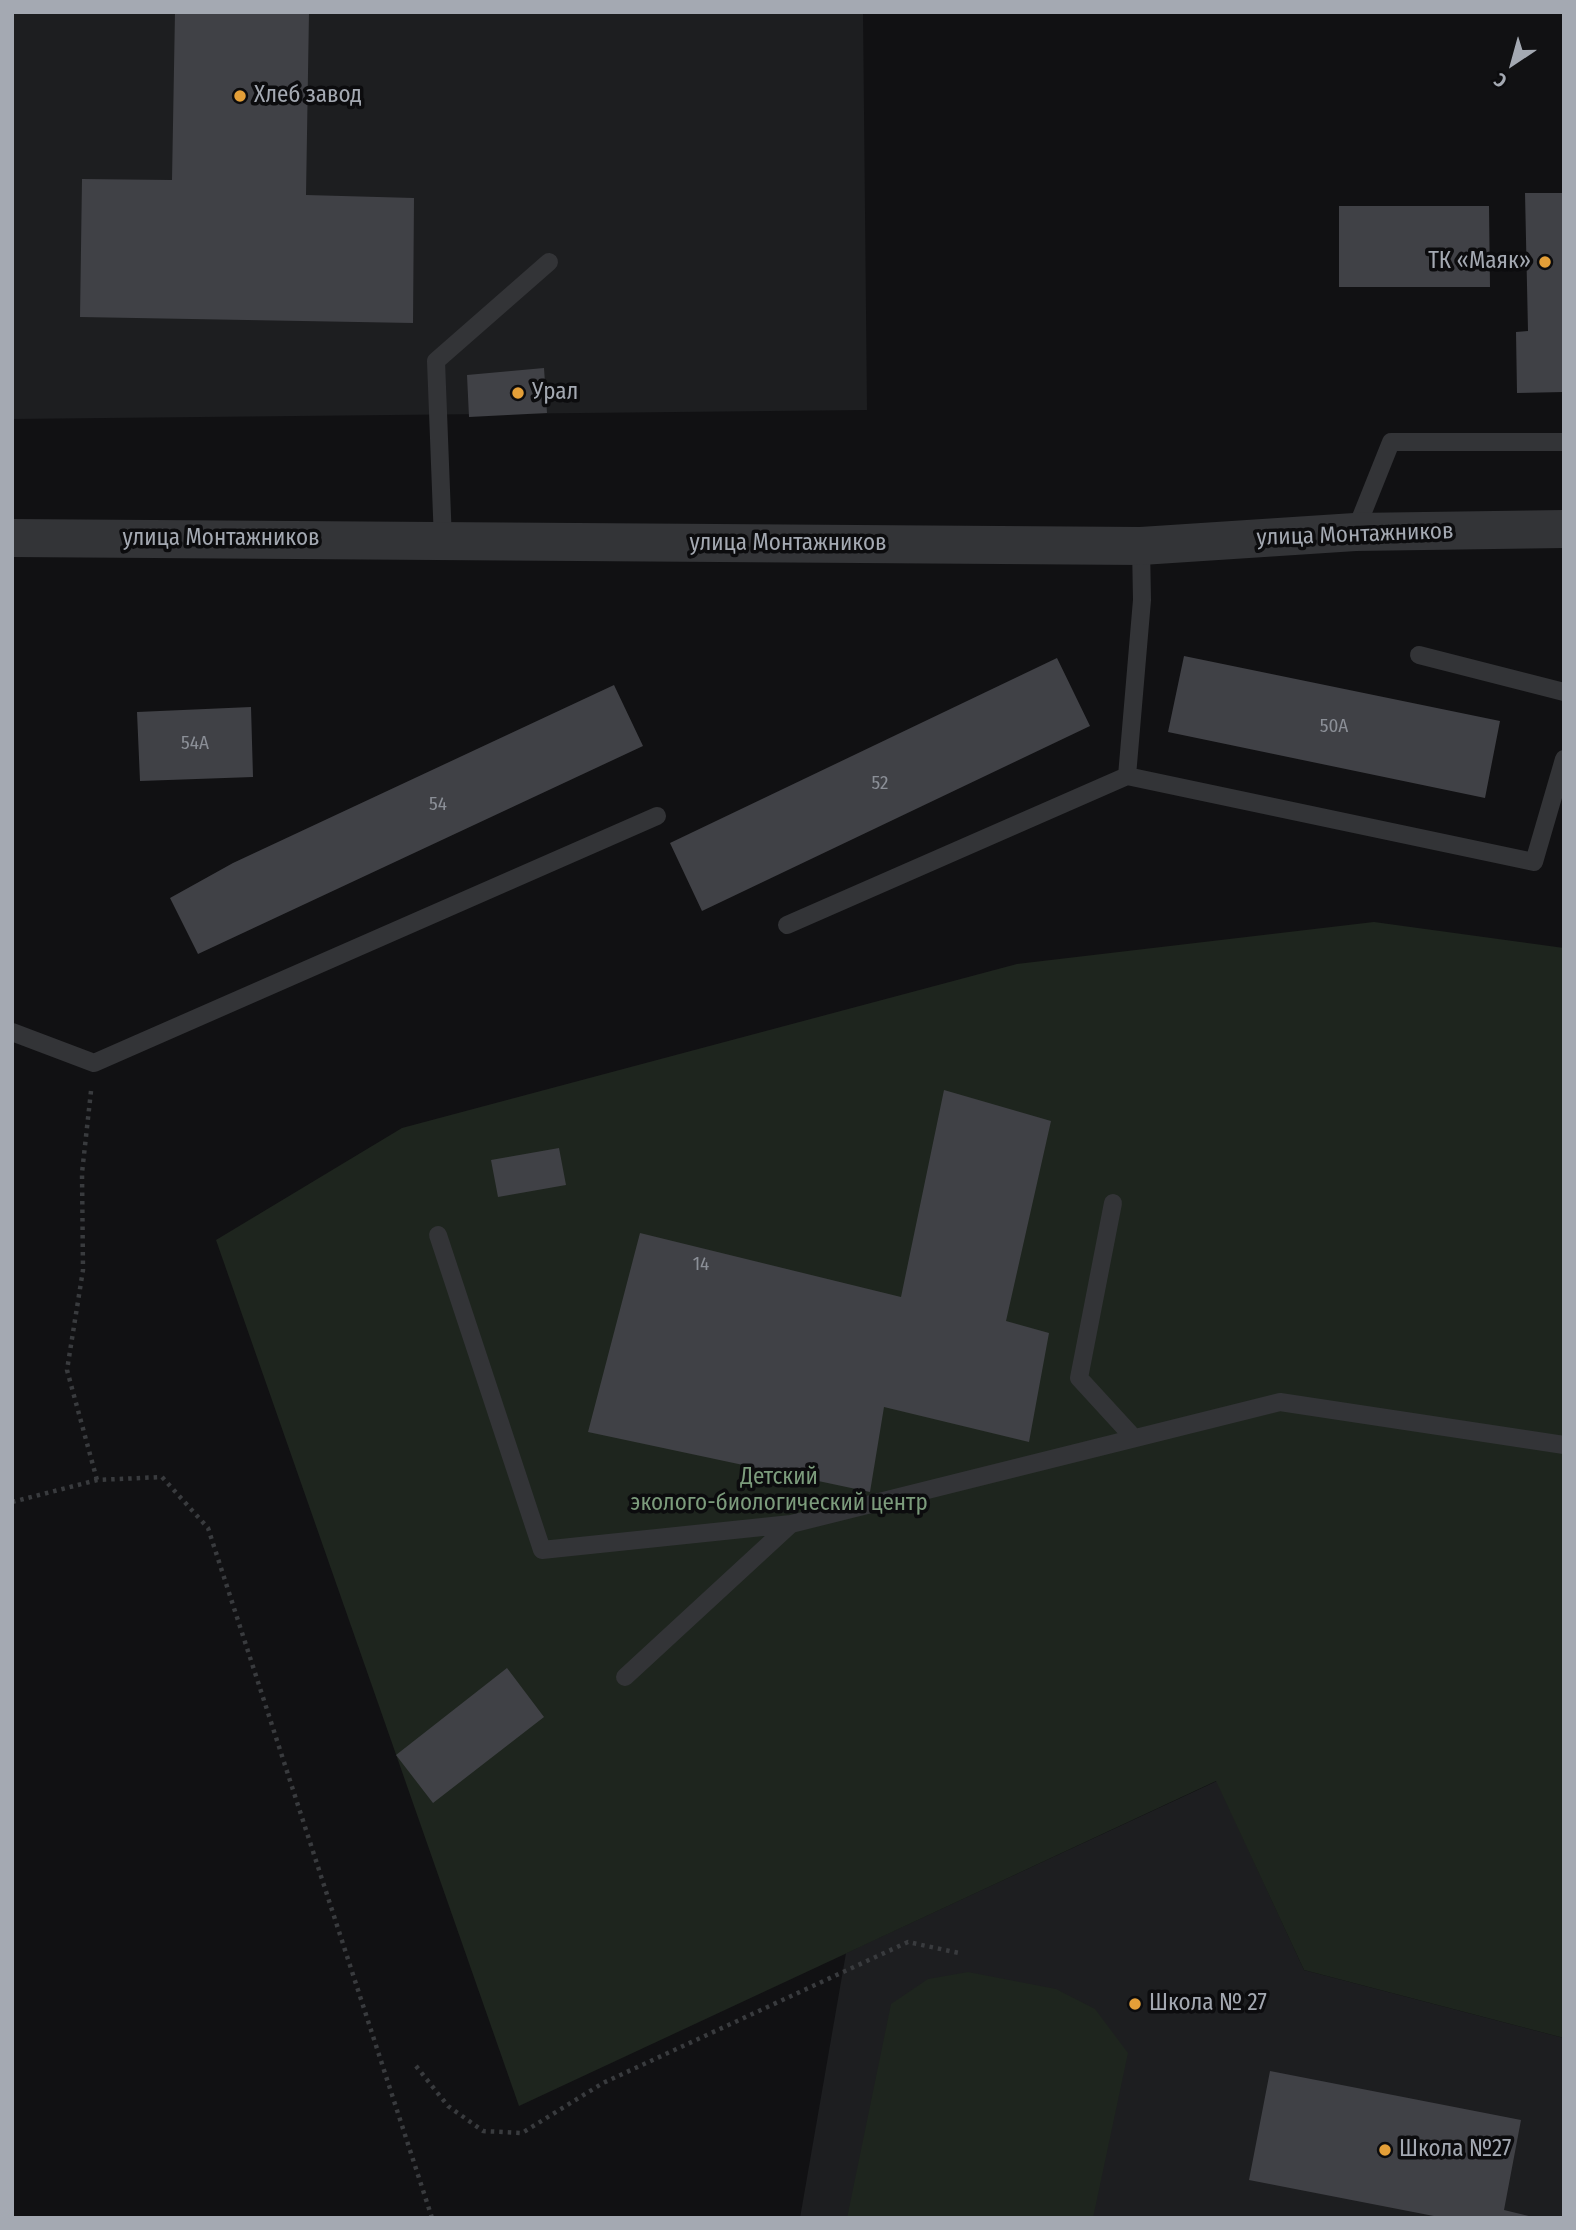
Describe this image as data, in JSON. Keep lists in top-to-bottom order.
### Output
{
  "streets": {
    "street": ["улица Монтажников"]
  },
  "parks": ["Детский эколого-биологический центр"],
  "places": [
    "Хлеб завод",
    "ТК «Маяк»",
    "Урал",
    "Школа № 27",
    "Школа №27"
  ],
  "house_numbers": [
    "50А",
    "54А",
    "52",
    "54",
    "14"
  ],
  "north": "bottom left"
}
